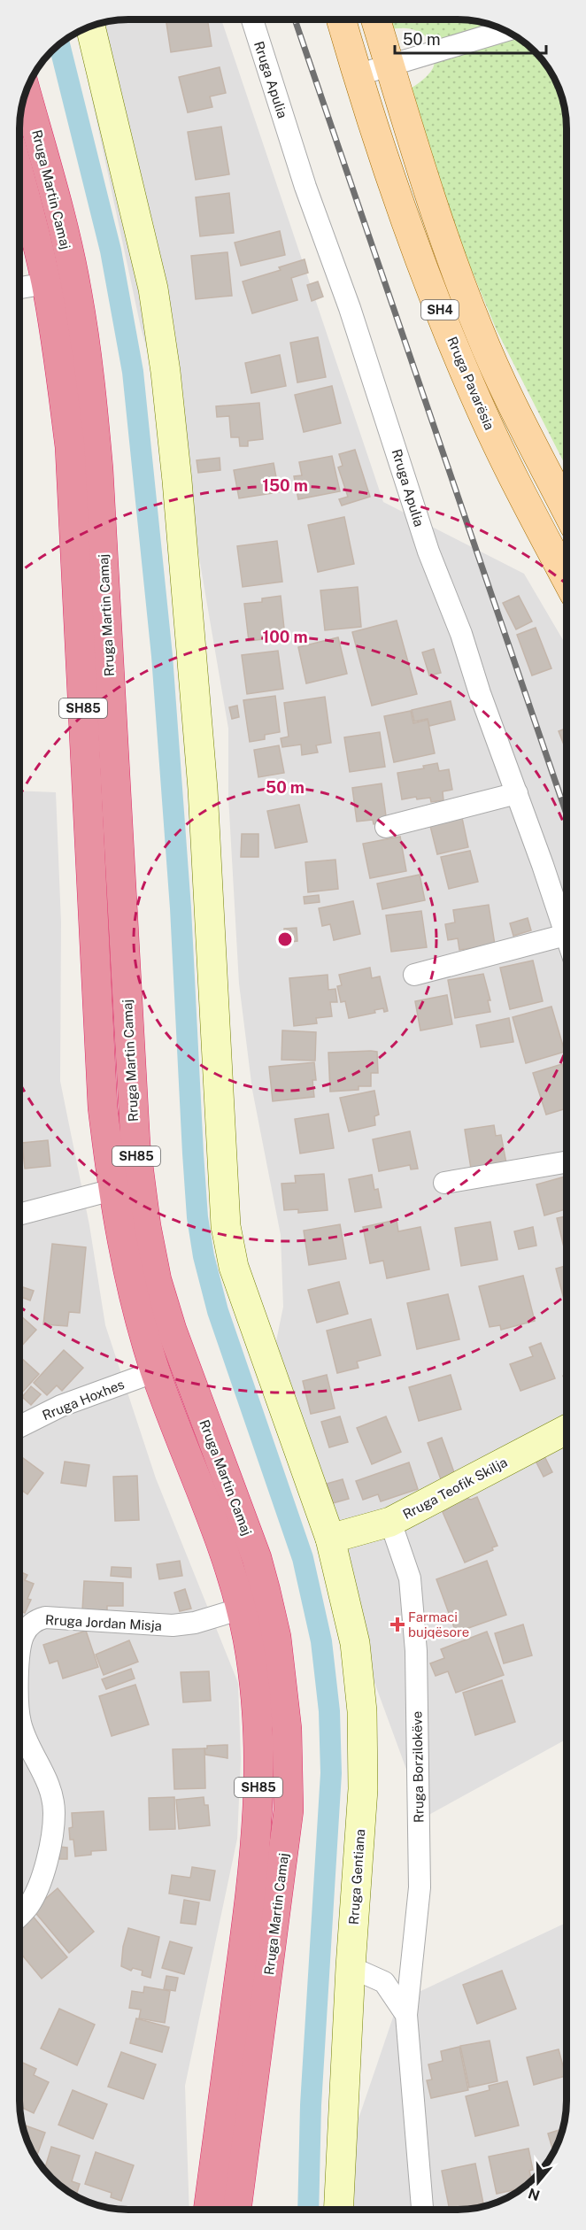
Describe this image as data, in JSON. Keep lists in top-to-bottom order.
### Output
{
  "streets": {
    "highway": ["Rruga Martin Camaj", "SH85"],
    "main road": ["SH4", "Rruga Pavarësia"],
    "street": [
      "Rruga Apulia",
      "Rruga Hoxhes",
      "Rruga Teofik Skilja",
      "Rruga Jordan Misja",
      "Rruga Borzilokëve",
      "Rruga Gentiana"
    ]
  },
  "crossings": [
    ["Rruga Martin Camaj", "Rruga Hoxhes"],
    ["Rruga Martin Camaj", "Rruga Jordan Misja"],
    ["Rruga Teofik Skilja", "Rruga Borzilokëve"],
    ["Rruga Teofik Skilja", "Rruga Gentiana"],
    ["Rruga Borzilokëve", "Rruga Gentiana"]
  ],
  "places": {
    "health": ["Farmaci bujqësore"]
  },
  "scale_bar": "50 m",
  "north": "bottom",
  "rings": ["150 m", "100 m", "50 m"]
}
